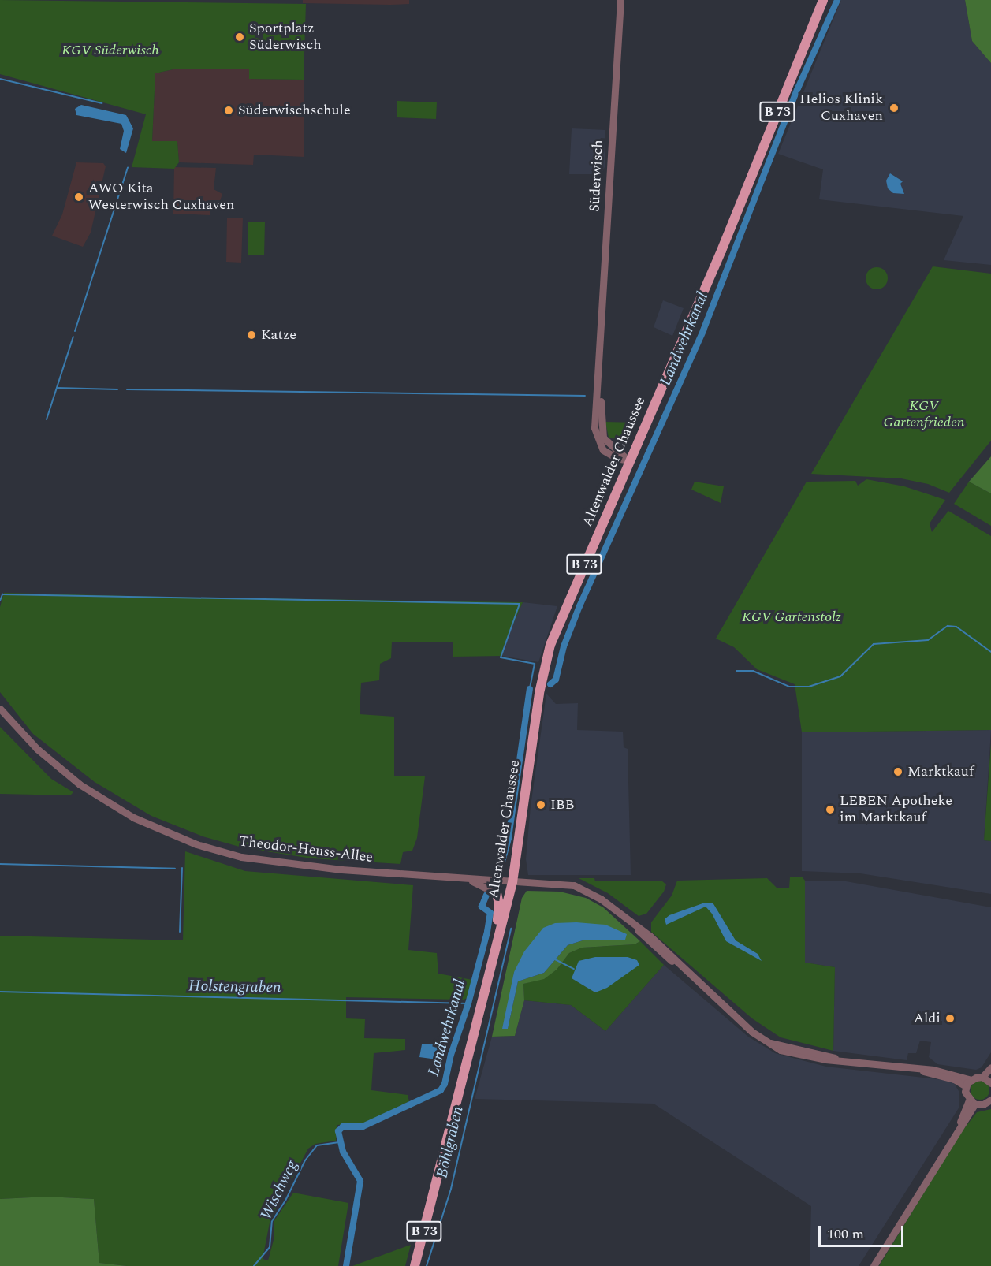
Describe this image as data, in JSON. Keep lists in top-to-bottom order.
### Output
{
  "streets": {
    "main road": ["B 73", "Altenwalder Chaussee"],
    "street": ["Süderwisch", "Theodor-Heuss-Allee"]
  },
  "crossings": [
    ["Süderwisch", "Altenwalder Chaussee"],
    ["Altenwalder Chaussee", "Theodor-Heuss-Allee"]
  ],
  "water": [
    "Landwehrkanal",
    "Holstengraben",
    "Böhlgraben",
    "Wischweg"
  ],
  "parks": ["KGV Süderwisch", "KGV Gartenfrieden", "KGV Gartenstolz"],
  "places": [
    "Sportplatz Süderwisch",
    "Helios Klinik Cuxhaven",
    "Süderwischschule",
    "AWO Kita Westerwisch Cuxhaven",
    "Katze",
    "Marktkauf",
    "IBB",
    "LEBEN Apotheke im Marktkauf",
    "Aldi"
  ],
  "scale_bar": "100 m"
}
